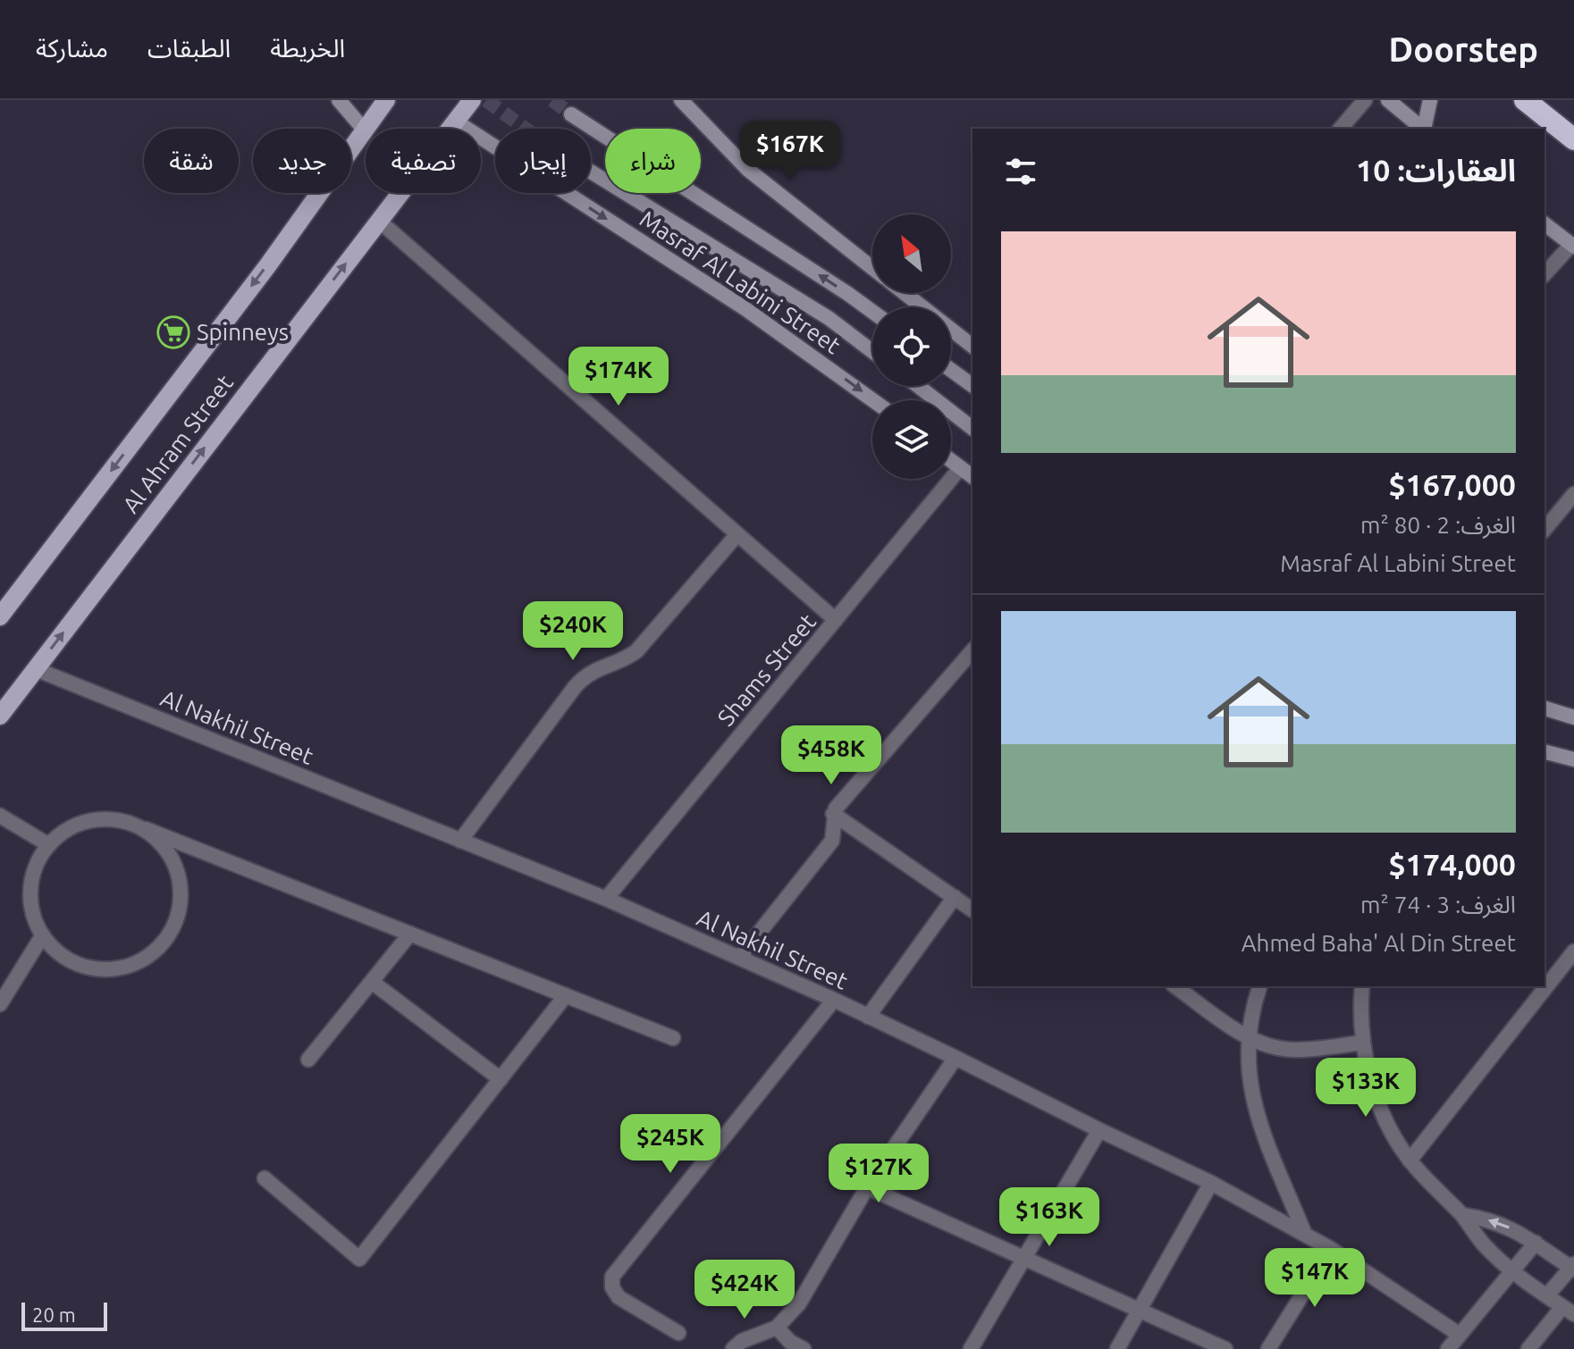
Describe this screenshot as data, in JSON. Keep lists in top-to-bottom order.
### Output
{
  "streets": {
    "main road": ["Masraf Al Labini Street", "Al Ahram Street"],
    "street": ["Shams Street", "Al Nakhil Street"]
  },
  "crossings": [
    ["Masraf Al Labini Street", "Al Ahram Street"],
    ["Al Ahram Street", "Al Nakhil Street"],
    ["Shams Street", "Al Nakhil Street"]
  ],
  "places": {
    "supermarket": ["Spinneys"]
  },
  "scale_bar": "20 m",
  "north": "top left",
  "page": {
    "header": "Doorstep",
    "nav": ["الخريطة", "الطبقات", "مشاركة"],
    "price": [
      "$167K",
      "$174K",
      "$240K",
      "$458K",
      "$133K",
      "$245K",
      "$127K",
      "$163K",
      "$147K",
      "$424K"
    ],
    "chip": [
      "شراء",
      "إيجار",
      "تصفية",
      "جديد",
      "شقة"
    ],
    "heading": "العقارات: 10",
    "list": [
      {
        "name": "$167,000",
        "note": "الغرف: 2 · 80 m² · Masraf Al Labini Street"
      },
      {
        "name": "$174,000",
        "note": "الغرف: 3 · 74 m² · Ahmed Baha' Al Din Street"
      }
    ],
    "scale": "20 m"
  }
}
